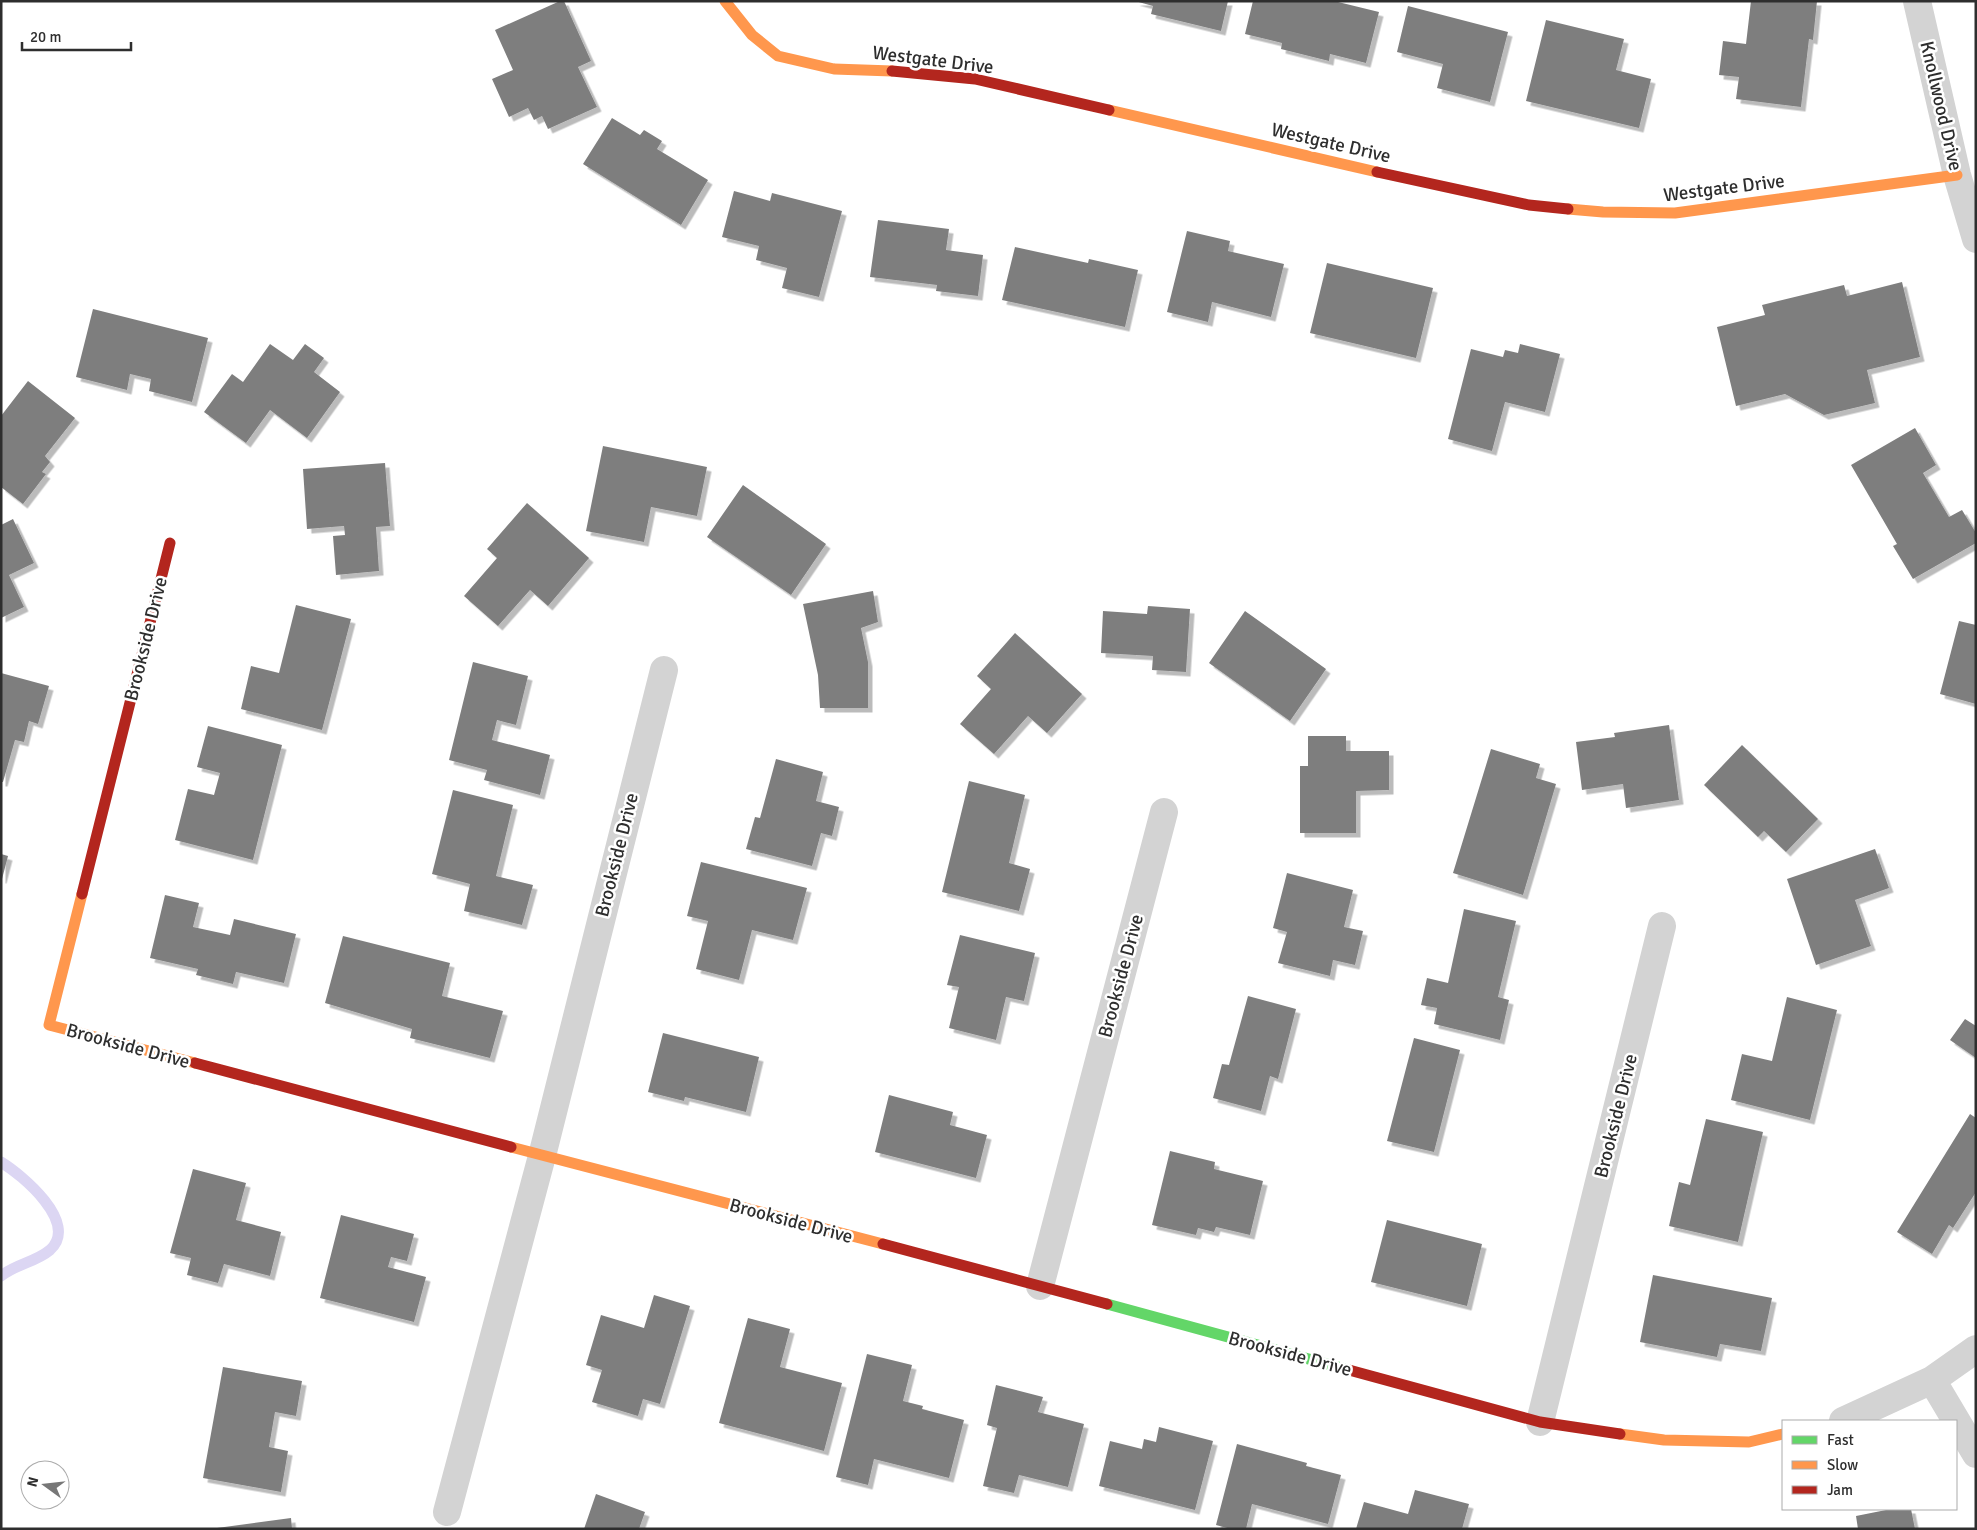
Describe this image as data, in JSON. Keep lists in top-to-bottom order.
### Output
{
  "streets": {
    "street": ["Westgate Drive", "Knollwood Drive", "Brookside Drive"]
  },
  "crossings": [
    ["Westgate Drive", "Knollwood Drive"]
  ],
  "legend": ["Fast", "Slow", "Jam"],
  "scale_bar": "20 m",
  "north": "left"
}
